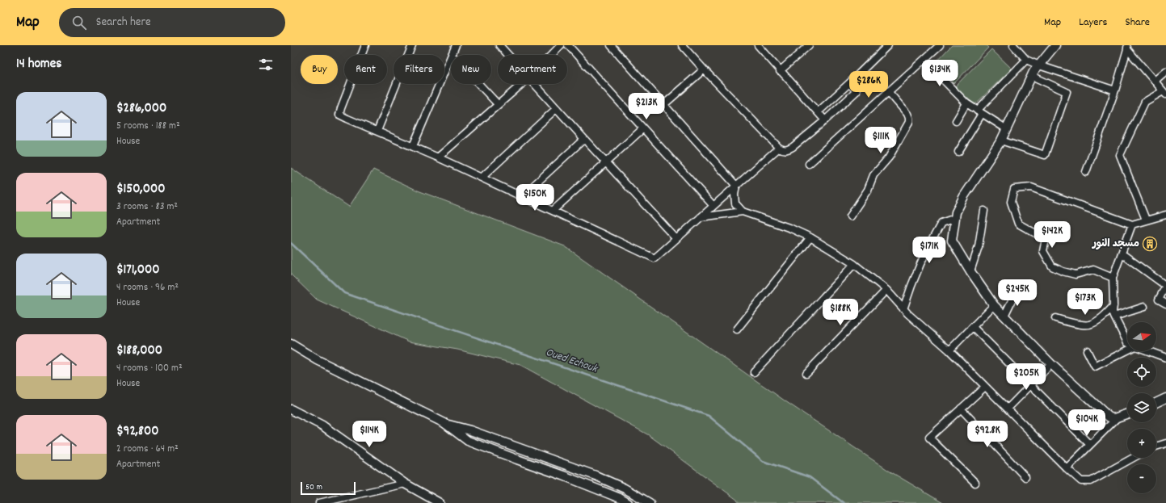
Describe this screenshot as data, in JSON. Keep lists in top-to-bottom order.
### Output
{
  "water": ["Oued Echouk"],
  "places": {
    "building": ["مسجد النور"]
  },
  "scale_bar": "50 m",
  "north": "right",
  "page": {
    "header": "Map",
    "search": "Search here",
    "nav": ["Map", "Layers", "Share"],
    "heading": "14 homes",
    "chip": [
      "Buy",
      "Rent",
      "Filters",
      "New",
      "Apartment"
    ],
    "price": [
      "$134K",
      "$286K",
      "$213K",
      "$111K",
      "$150K",
      "$142K",
      "$171K",
      "$245K",
      "$173K",
      "$188K",
      "$205K",
      "$104K",
      "$114K",
      "$92.8K"
    ],
    "list": [
      {
        "name": "$286,000",
        "note": "5 rooms · 188 m² · House"
      },
      {
        "name": "$150,000",
        "note": "3 rooms · 83 m² · Apartment"
      },
      {
        "name": "$171,000",
        "note": "4 rooms · 96 m² · House"
      },
      {
        "name": "$188,000",
        "note": "4 rooms · 100 m² · House"
      },
      {
        "name": "$92,800",
        "note": "2 rooms · 64 m² · Apartment"
      }
    ],
    "map_buttons": ["+", "−"],
    "scale": "50 m"
  }
}
